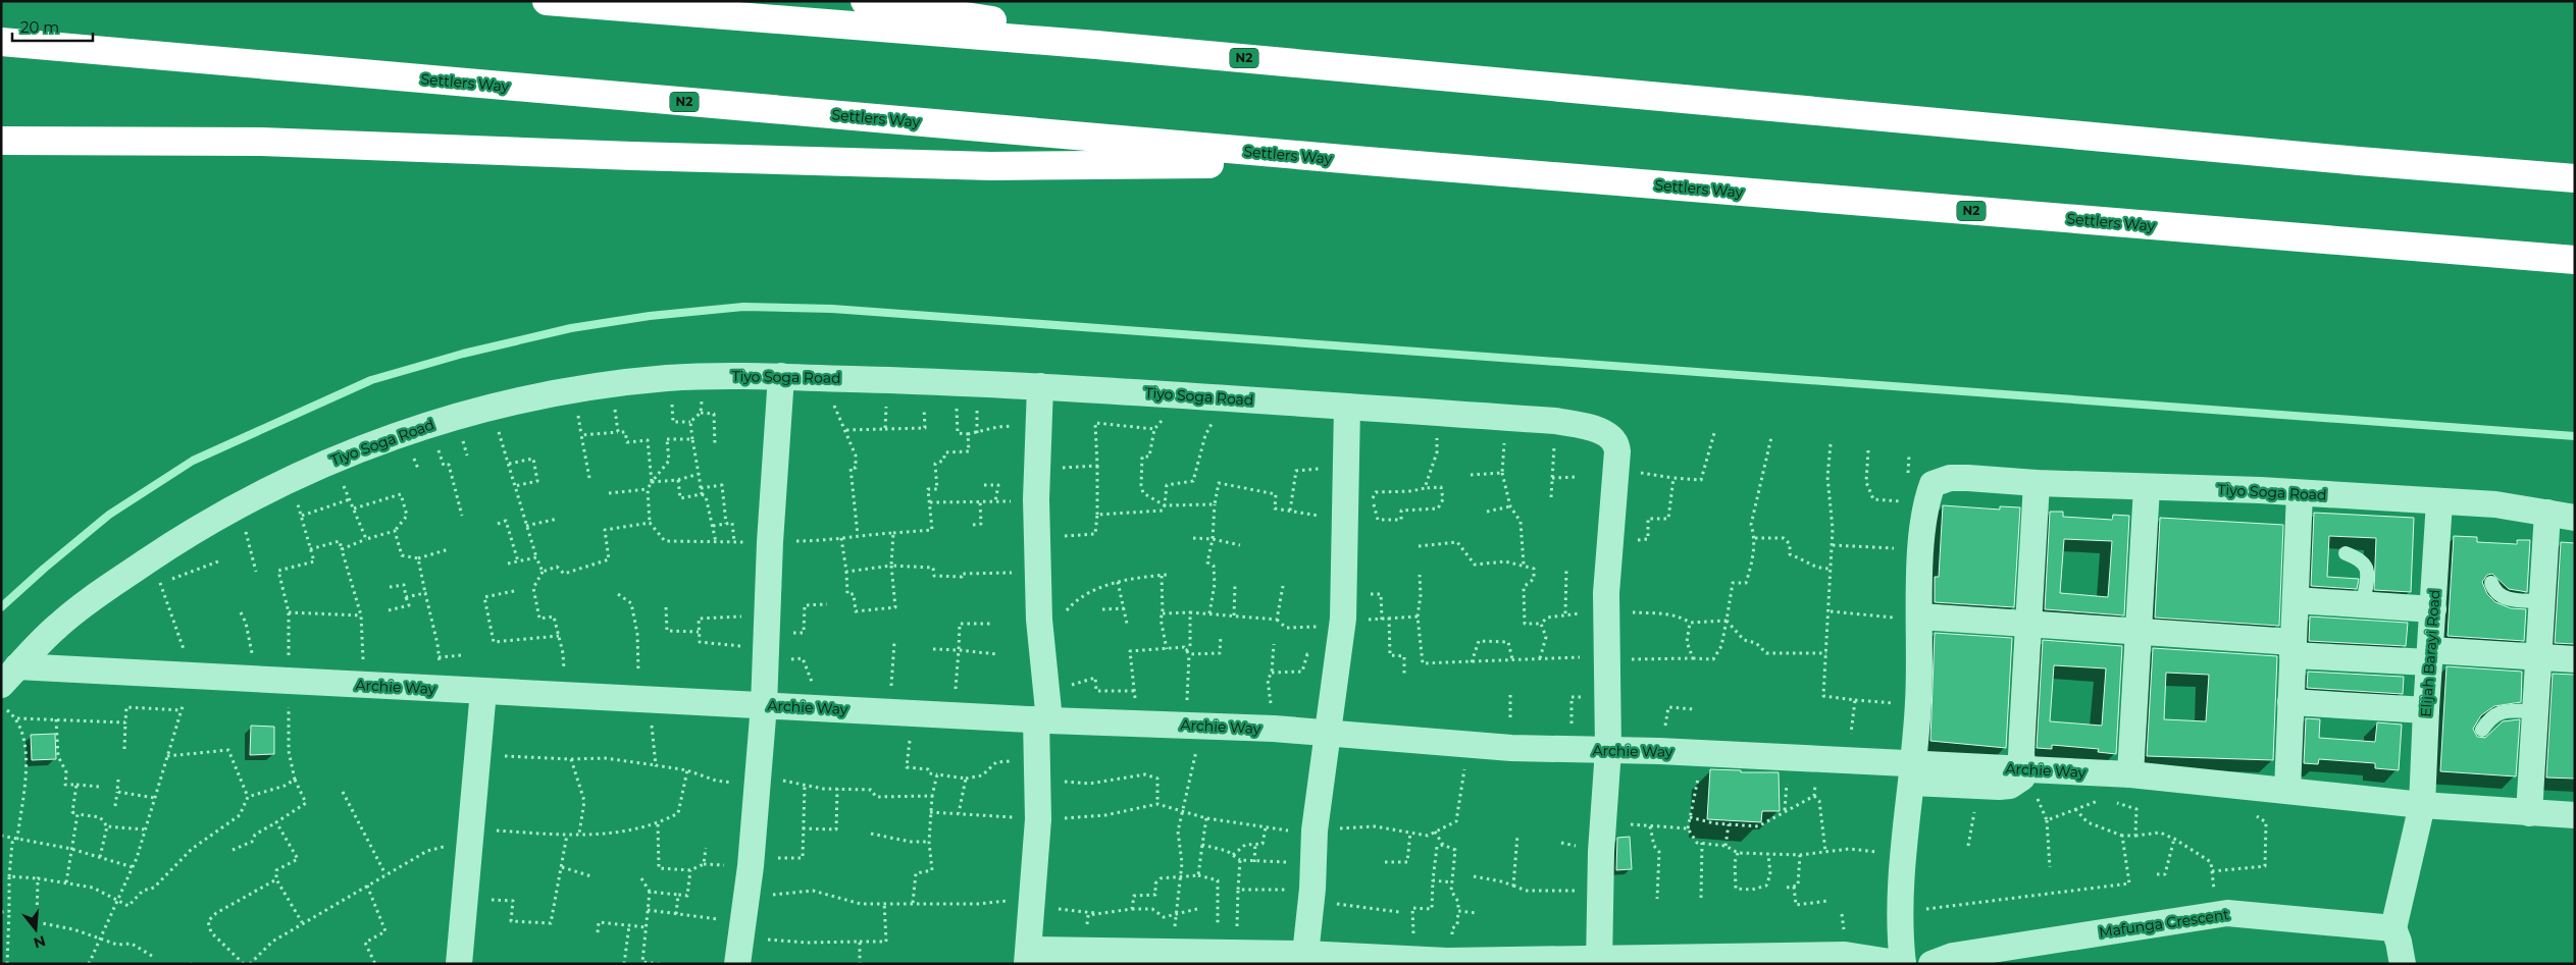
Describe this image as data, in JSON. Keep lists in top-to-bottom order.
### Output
{
  "streets": {
    "highway": ["N2", "Settlers Way"],
    "street": [
      "Tiyo Soga Road",
      "Elijah Barayi Road",
      "Archie Way",
      "Mafunga Crescent"
    ]
  },
  "crossings": [
    ["Tiyo Soga Road", "Elijah Barayi Road"],
    ["Tiyo Soga Road", "Archie Way"],
    ["Elijah Barayi Road", "Archie Way"],
    ["Elijah Barayi Road", "Mafunga Crescent"]
  ],
  "scale_bar": "20 m",
  "north": "bottom"
}
